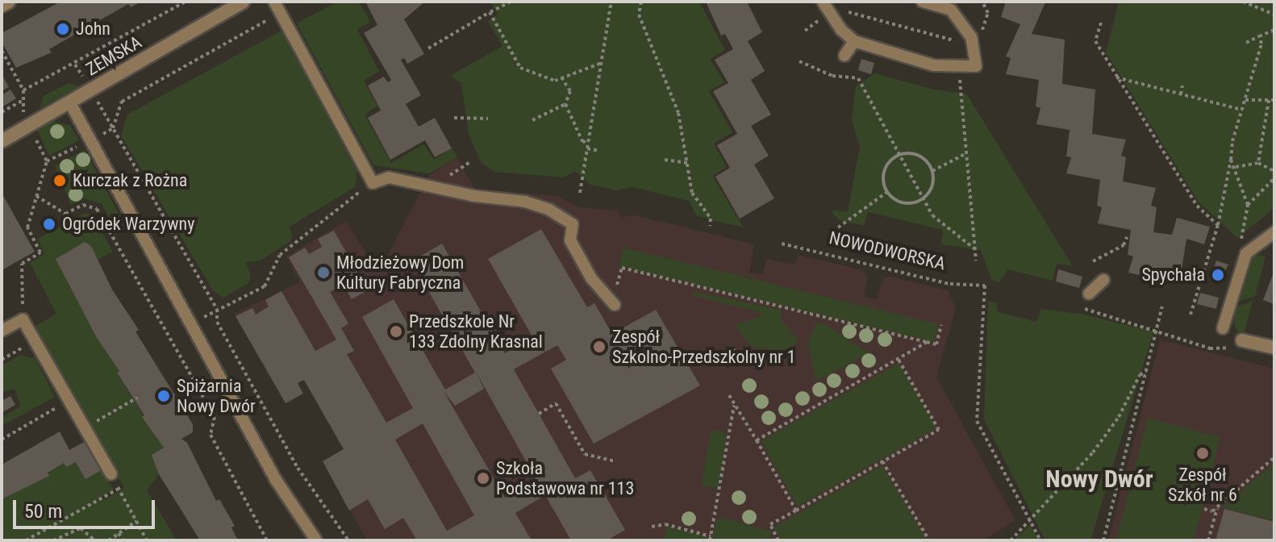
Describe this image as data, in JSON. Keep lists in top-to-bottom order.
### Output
{
  "streets": {
    "street": ["ZEMSKA"],
    "path": ["NOWODWORSKA"]
  },
  "districts": ["Nowy Dwór"],
  "places": [
    "John",
    "Kurczak z Rożna",
    "Ogródek Warzywny",
    "Młodzieżowy Dom Kultury Fabryczna",
    "Spychała",
    "Przedszkole Nr 133 Zdolny Krasnal",
    "Zespół Szkolno-Przedszkolny nr 1",
    "Spiżarnia Nowy Dwór",
    "Zespół Szkół nr 6",
    "Szkoła Podstawowa nr 113"
  ],
  "scale_bar": "50 m"
}
